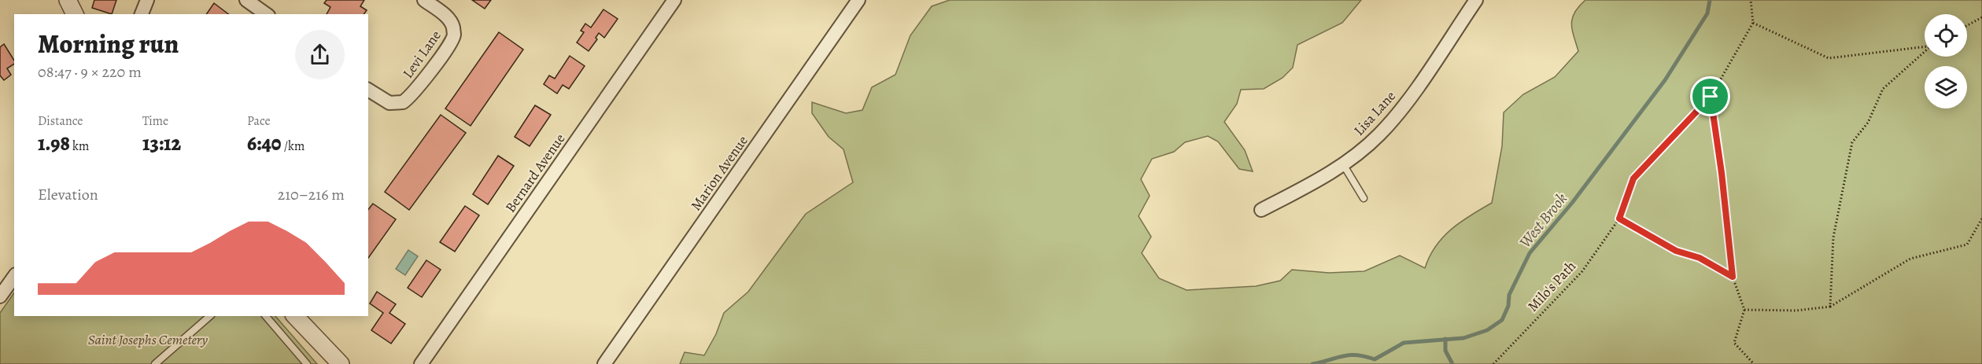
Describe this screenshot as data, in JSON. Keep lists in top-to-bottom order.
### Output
{
  "streets": {
    "street": [
      "Levi Lane",
      "Lisa Lane",
      "Bernard Avenue",
      "Marion Avenue"
    ],
    "path": ["Milo's Path"]
  },
  "water": ["West Brook"],
  "parks": ["Saint Josephs Cemetery"],
  "page": {
    "heading": ["Morning run", "08:47 · 9 × 220 m"],
    "stats": [
      ["Distance", "1.98 km"],
      ["Time", "13:12"],
      ["Pace", "6:40 /km"]
    ],
    "chart": ["Elevation", "210–216 m"]
  }
}
